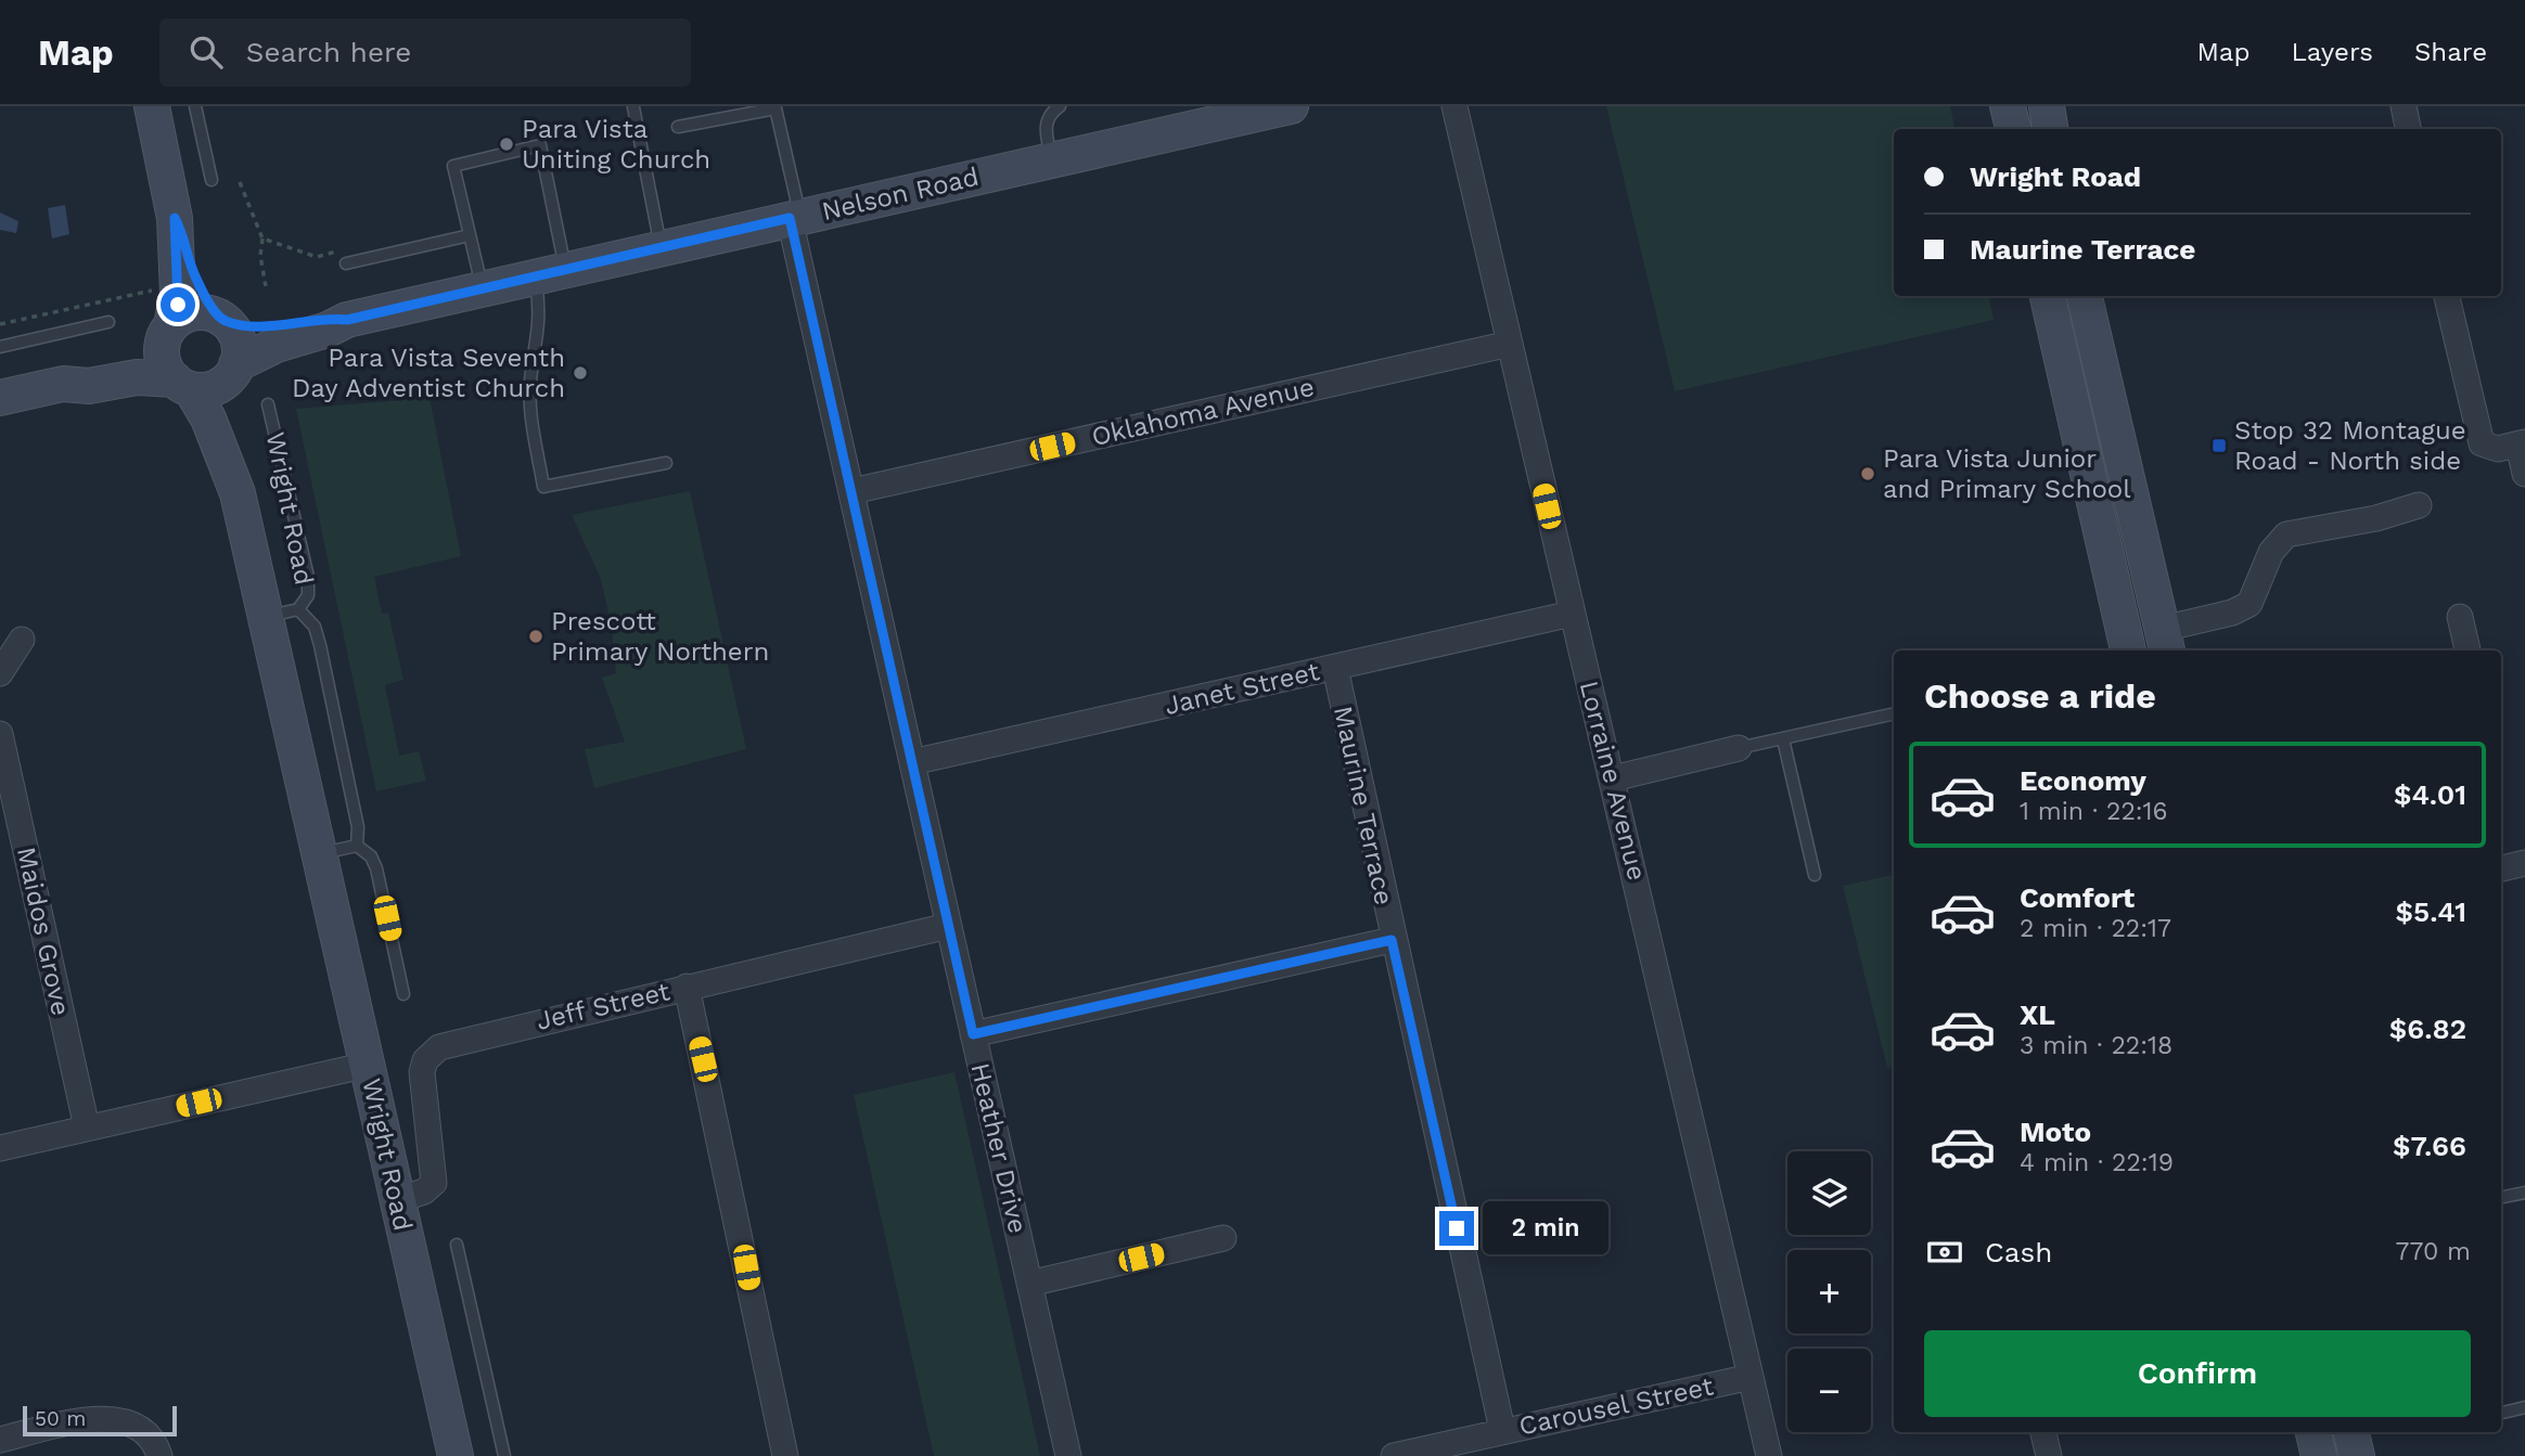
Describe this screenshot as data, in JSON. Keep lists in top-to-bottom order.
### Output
{
  "streets": {
    "main road": ["Nelson Road", "Wright Road"],
    "street": [
      "Oklahoma Avenue",
      "Janet Street",
      "Lorraine Avenue",
      "Maurine Terrace",
      "Maidos Grove",
      "Jeff Street",
      "Heather Drive",
      "Carousel Street"
    ]
  },
  "crossings": [
    ["Nelson Road", "Wright Road"],
    ["Nelson Road", "Heather Drive"],
    ["Oklahoma Avenue", "Lorraine Avenue"],
    ["Oklahoma Avenue", "Heather Drive"],
    ["Wright Road", "Jeff Street"],
    ["Janet Street", "Lorraine Avenue"],
    ["Janet Street", "Maurine Terrace"],
    ["Janet Street", "Heather Drive"],
    ["Lorraine Avenue", "Carousel Street"],
    ["Maurine Terrace", "Carousel Street"],
    ["Jeff Street", "Heather Drive"]
  ],
  "places": {
    "other": [
      "Para Vista Uniting Church",
      "Para Vista Seventh Day Adventist Church",
      "Para Vista Junior and Primary School",
      "Prescott Primary Northern"
    ],
    "transit": ["Stop 32 Montague Road - North side"]
  },
  "scale_bar": "50 m",
  "page": {
    "header": "Map",
    "search": "Search here",
    "nav": ["Map", "Layers", "Share"],
    "banner": ["Wright Road", "Maurine Terrace"],
    "heading": "Choose a ride",
    "list": [
      {
        "name": "Economy",
        "note": "1 min · 22:16",
        "value": "$4.01"
      },
      {
        "name": "Comfort",
        "note": "2 min · 22:17",
        "value": "$5.41"
      },
      {
        "name": "XL",
        "note": "3 min · 22:18",
        "value": "$6.82"
      },
      {
        "name": "Moto",
        "note": "4 min · 22:19",
        "value": "$7.66"
      }
    ],
    "map_buttons": ["+", "−"],
    "bubble": "2 min",
    "pay": ["Cash", "770 m"],
    "buttons": "Confirm",
    "scale": "50 m"
  }
}
